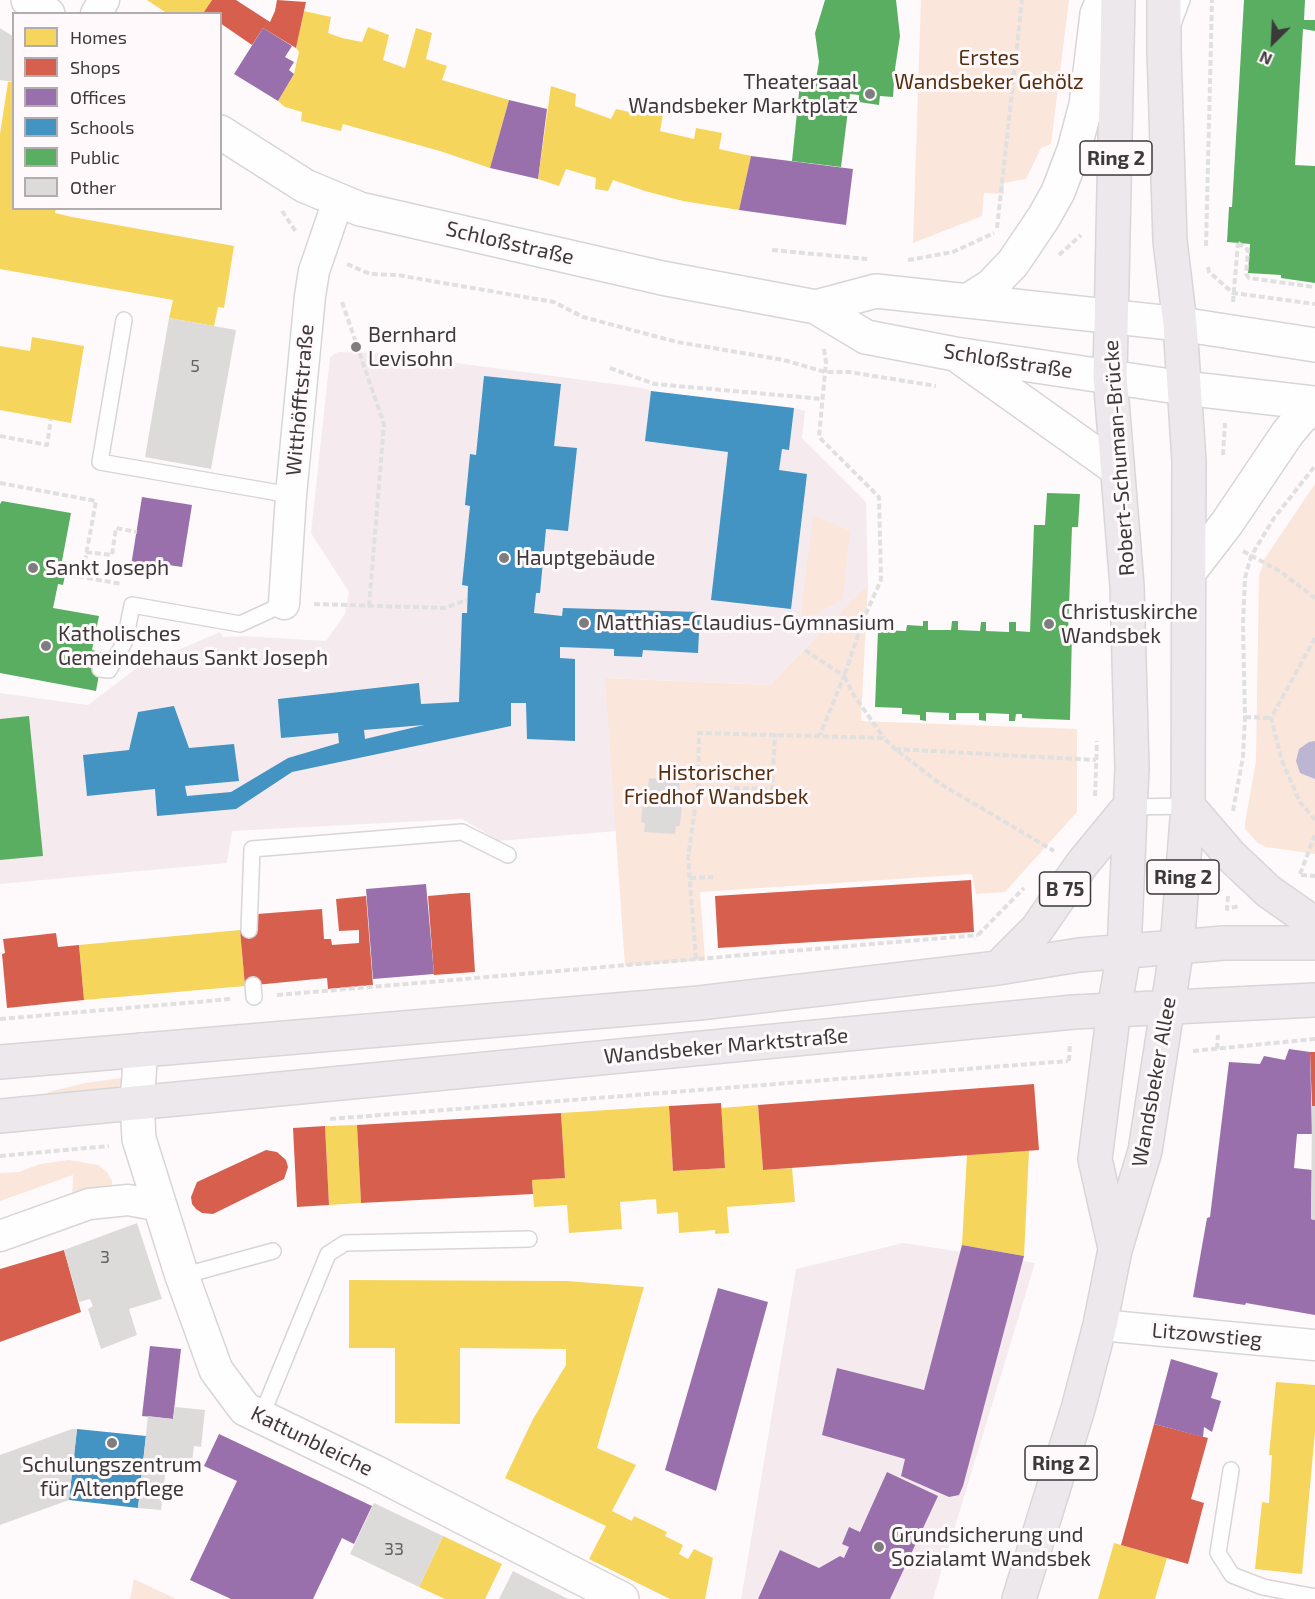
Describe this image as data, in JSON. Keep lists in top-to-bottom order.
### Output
{
  "streets": {
    "main road": [
      "Ring 2",
      "Schloßstraße",
      "Robert-Schuman-Brücke",
      "B 75",
      "Wandsbeker Marktstraße",
      "Wandsbeker Allee",
      "Kattunbleiche"
    ],
    "street": ["Witthöfftstraße", "Litzowstieg"]
  },
  "crossings": [
    ["Ring 2", "Schloßstraße"],
    ["Ring 2", "Wandsbeker Allee"],
    ["Schloßstraße", "Witthöfftstraße"],
    ["Schloßstraße", "Robert-Schuman-Brücke"],
    ["Robert-Schuman-Brücke", "B 75"],
    ["Robert-Schuman-Brücke", "Wandsbeker Allee"],
    ["Wandsbeker Marktstraße", "Wandsbeker Allee"],
    ["Wandsbeker Marktstraße", "Kattunbleiche"],
    ["Wandsbeker Allee", "Litzowstieg"]
  ],
  "parks": ["Erstes Wandsbeker Gehölz", "Historischer Friedhof Wandsbek"],
  "places": [
    "Theatersaal Wandsbeker Marktplatz",
    "Bernhard Levisohn",
    "Hauptgebäude",
    "Sankt Joseph",
    "Matthias-Claudius-Gymnasium",
    "Christuskirche Wandsbek",
    "Katholisches Gemeindehaus Sankt Joseph",
    "Schulungszentrum für Altenpflege",
    "Grundsicherung und Sozialamt Wandsbek"
  ],
  "house_numbers": ["5", "3", "33"],
  "legend": [
    "Homes",
    "Shops",
    "Offices",
    "Schools",
    "Public",
    "Other"
  ],
  "north": "bottom left"
}
